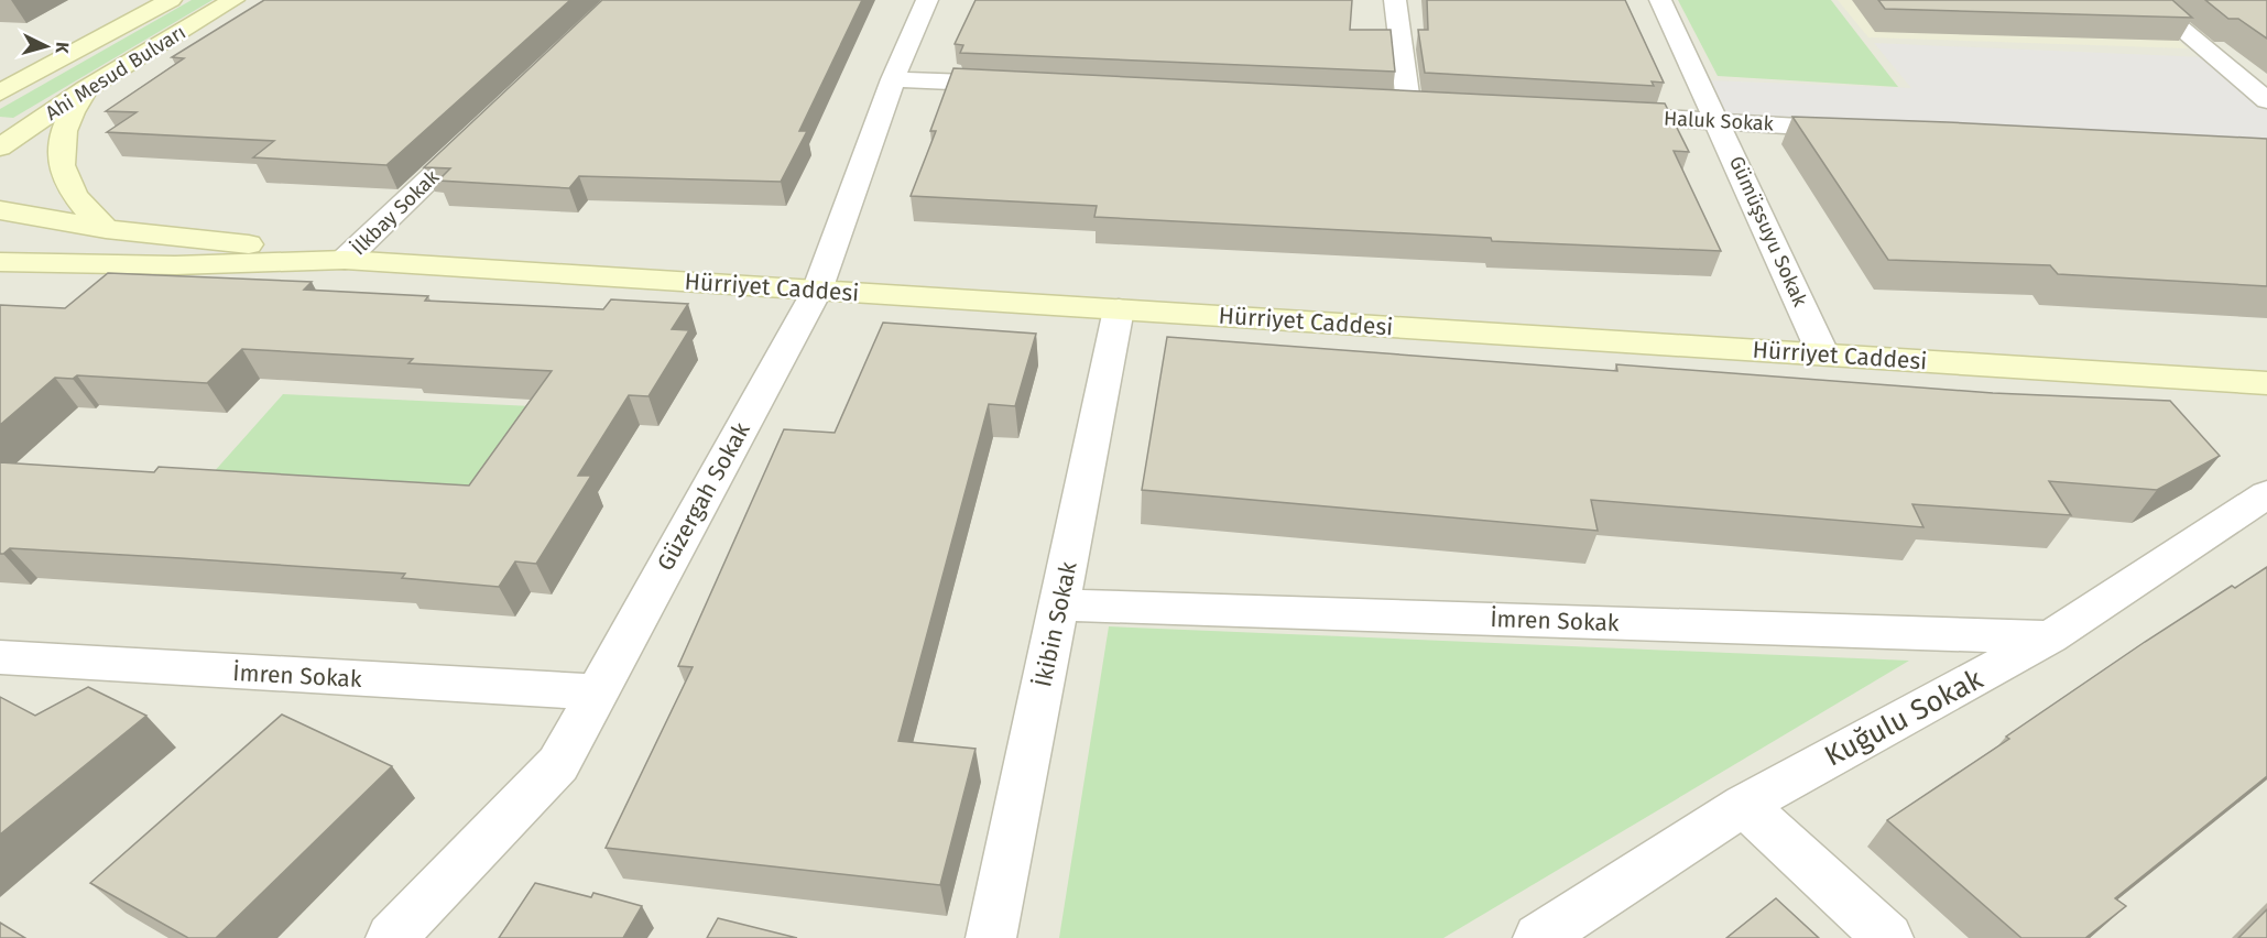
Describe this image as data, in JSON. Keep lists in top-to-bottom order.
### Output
{
  "streets": {
    "main road": ["Ahi Mesud Bulvarı", "Hürriyet Caddesi"],
    "street": [
      "Haluk Sokak",
      "İlkbay Sokak",
      "Gümüşsuyu Sokak",
      "Güzergah Sokak",
      "İmren Sokak",
      "İkibin Sokak",
      "Kuğulu Sokak"
    ]
  },
  "crossings": [
    ["Haluk Sokak", "Gümüşsuyu Sokak"],
    ["İlkbay Sokak", "Hürriyet Caddesi"],
    ["Gümüşsuyu Sokak", "Hürriyet Caddesi"],
    ["Hürriyet Caddesi", "Güzergah Sokak"],
    ["Hürriyet Caddesi", "İkibin Sokak"],
    ["Güzergah Sokak", "İmren Sokak"],
    ["İmren Sokak", "İkibin Sokak"],
    ["İmren Sokak", "Kuğulu Sokak"]
  ],
  "north": "right"
}
